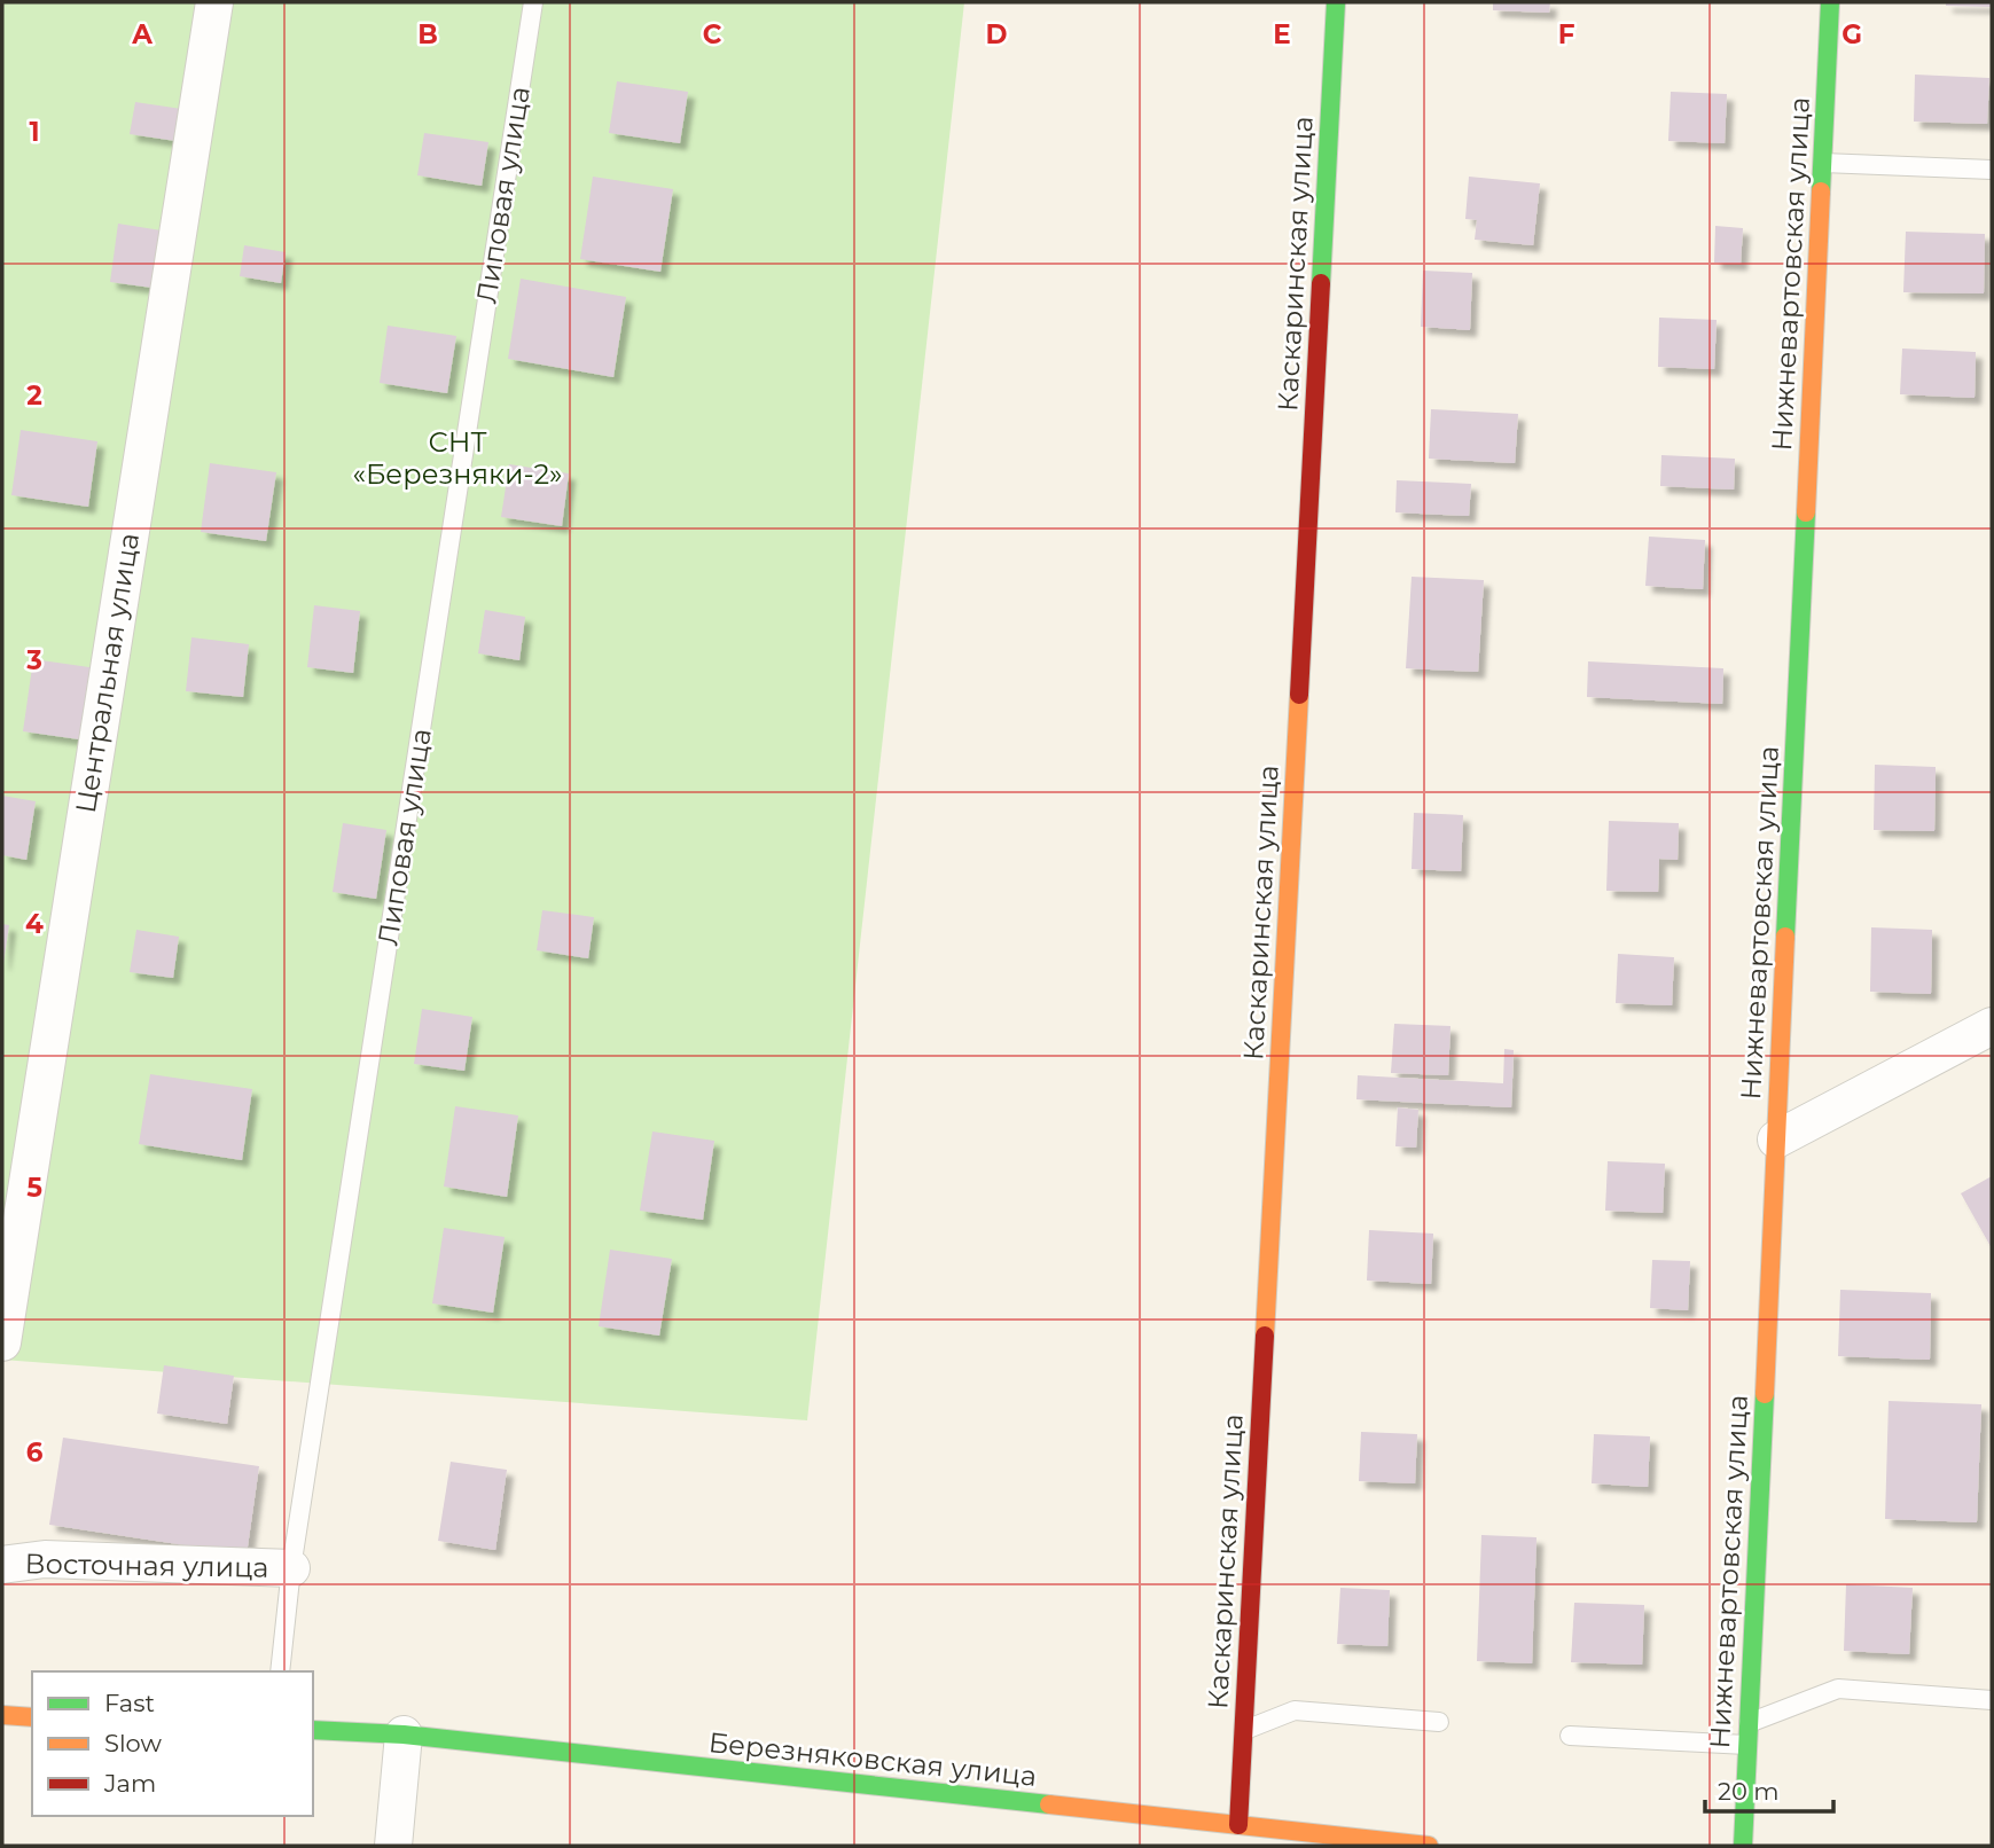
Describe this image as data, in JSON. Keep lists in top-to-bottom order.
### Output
{
  "streets": {
    "street": [
      "Каскаринская улица",
      "Нижневартовская улица",
      "Центральная улица",
      "Восточная улица",
      "Березняковская улица"
    ],
    "lane": ["Липовая улица"]
  },
  "crossings": [
    ["Липовая улица", "Восточная улица"],
    ["Каскаринская улица", "Березняковская улица"]
  ],
  "parks": ["СНТ «Березняки-2»"],
  "legend": ["Fast", "Slow", "Jam"],
  "scale_bar": "20 m",
  "grid": {
    "columns": [
      "A",
      "B",
      "C",
      "D",
      "E",
      "F",
      "G"
    ],
    "rows": [
      "1",
      "2",
      "3",
      "4",
      "5",
      "6"
    ]
  }
}
